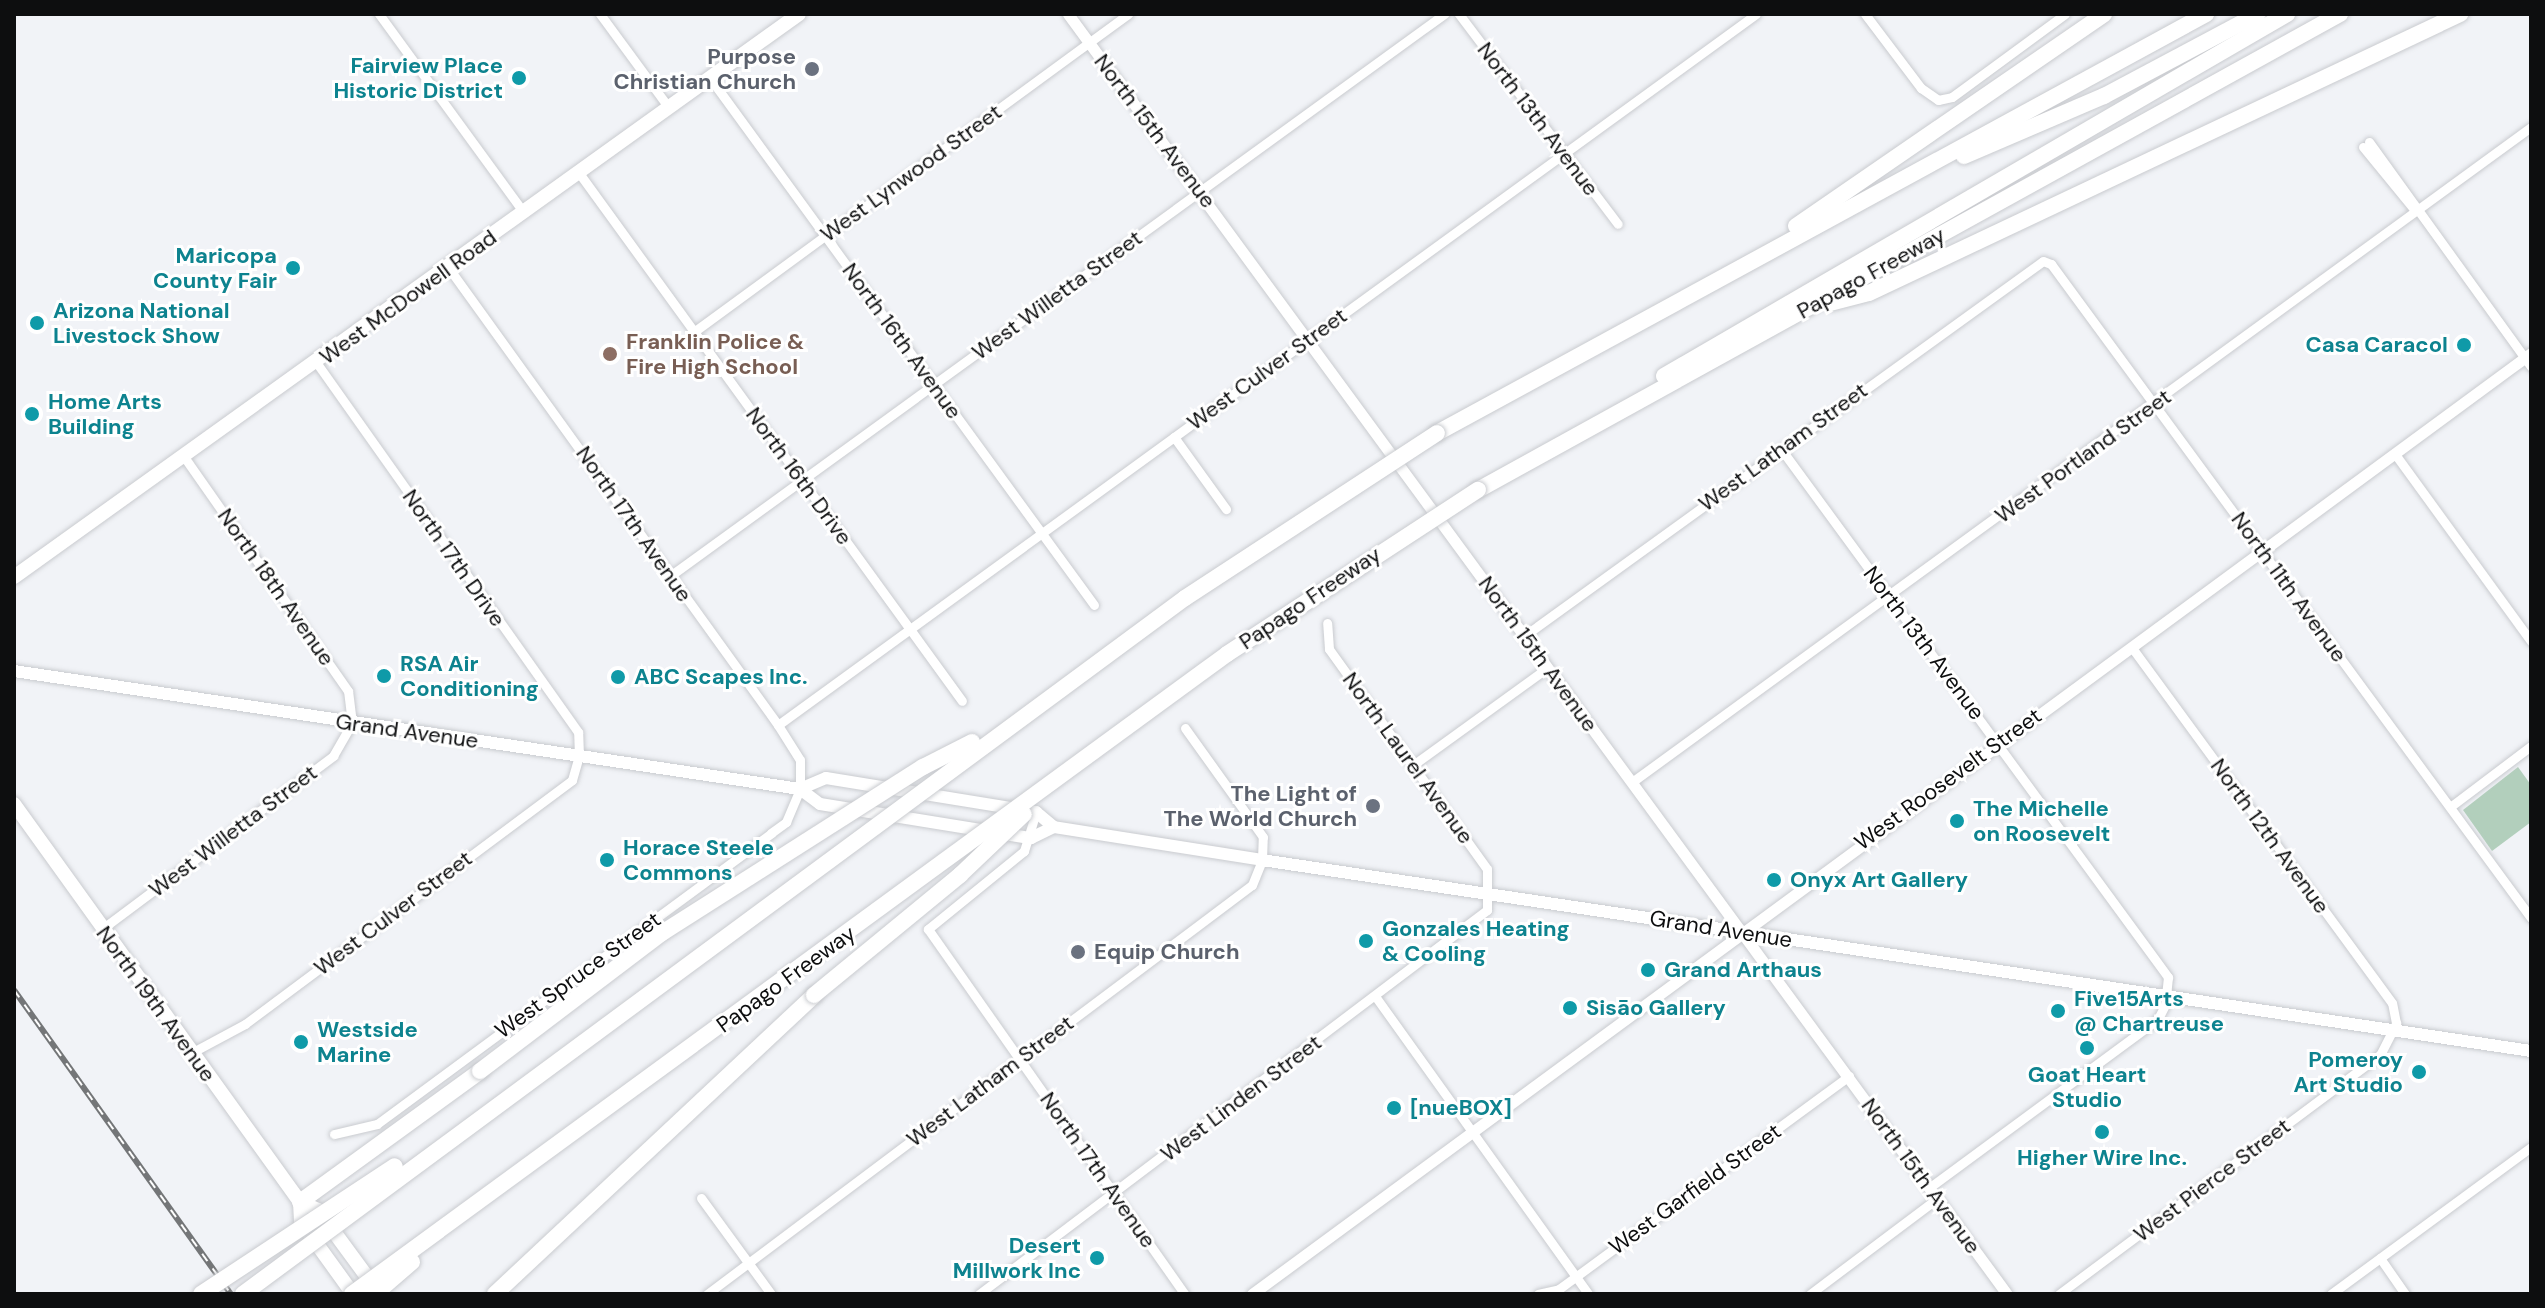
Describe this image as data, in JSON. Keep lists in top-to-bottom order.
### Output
{
  "streets": {
    "highway": ["Papago Freeway"],
    "main road": ["West McDowell Road", "Grand Avenue", "North 19th Avenue"],
    "street": [
      "North 13th Avenue",
      "North 15th Avenue",
      "West Lynwood Street",
      "West Willetta Street",
      "North 16th Avenue",
      "West Culver Street",
      "West Latham Street",
      "West Portland Street",
      "North 16th Drive",
      "North 17th Avenue",
      "North 17th Drive",
      "North 18th Avenue",
      "North 11th Avenue",
      "North Laurel Avenue",
      "West Roosevelt Street",
      "North 12th Avenue",
      "West Spruce Street",
      "West Linden Street",
      "West Pierce Street",
      "West Garfield Street"
    ]
  },
  "crossings": [
    ["North 13th Avenue", "West Culver Street"],
    ["North 13th Avenue", "West Latham Street"],
    ["North 13th Avenue", "West Portland Street"],
    ["North 13th Avenue", "Grand Avenue"],
    ["North 13th Avenue", "West Roosevelt Street"],
    ["North 15th Avenue", "West Lynwood Street"],
    ["North 15th Avenue", "West Willetta Street"],
    ["North 15th Avenue", "West Culver Street"],
    ["North 15th Avenue", "West Latham Street"],
    ["North 15th Avenue", "West Portland Street"],
    ["North 15th Avenue", "Grand Avenue"],
    ["North 15th Avenue", "West Roosevelt Street"],
    ["North 15th Avenue", "West Garfield Street"],
    ["West Lynwood Street", "North 16th Avenue"],
    ["West Lynwood Street", "North 16th Drive"],
    ["Papago Freeway", "North 19th Avenue"],
    ["West Willetta Street", "North 16th Avenue"],
    ["West Willetta Street", "North 16th Drive"],
    ["West Willetta Street", "North 17th Avenue"],
    ["West Willetta Street", "North 18th Avenue"],
    ["West Willetta Street", "Grand Avenue"],
    ["West Willetta Street", "North 19th Avenue"],
    ["West McDowell Road", "North 16th Avenue"],
    ["West McDowell Road", "North 16th Drive"],
    ["West McDowell Road", "North 17th Avenue"],
    ["West McDowell Road", "North 17th Drive"],
    ["West McDowell Road", "North 18th Avenue"],
    ["North 16th Avenue", "West Culver Street"],
    ["West Culver Street", "North 16th Drive"],
    ["West Culver Street", "North 17th Avenue"],
    ["West Culver Street", "North 17th Drive"],
    ["West Culver Street", "Grand Avenue"],
    ["West Culver Street", "North 19th Avenue"],
    ["West Latham Street", "North 17th Avenue"],
    ["West Latham Street", "North 11th Avenue"],
    ["West Latham Street", "Grand Avenue"],
    ["West Portland Street", "North 11th Avenue"],
    ["North 17th Avenue", "Grand Avenue"],
    ["North 17th Avenue", "West Spruce Street"],
    ["North 17th Avenue", "West Linden Street"],
    ["North 17th Drive", "Grand Avenue"],
    ["North 18th Avenue", "Grand Avenue"],
    ["North 11th Avenue", "West Roosevelt Street"],
    ["Grand Avenue", "North Laurel Avenue"],
    ["Grand Avenue", "West Roosevelt Street"],
    ["Grand Avenue", "North 12th Avenue"],
    ["Grand Avenue", "West Spruce Street"],
    ["Grand Avenue", "West Linden Street"],
    ["Grand Avenue", "West Pierce Street"],
    ["North Laurel Avenue", "West Linden Street"],
    ["West Roosevelt Street", "North 12th Avenue"],
    ["North 12th Avenue", "West Pierce Street"]
  ],
  "places": [
    "Purpose Christian Church",
    "Fairview Place Historic District",
    "Maricopa County Fair",
    "Arizona National Livestock Show",
    "Casa Caracol",
    "Franklin Police & Fire High School",
    "Home Arts Building",
    "RSA Air Conditioning",
    "ABC Scapes Inc.",
    "The Light of The World Church",
    "The Michelle on Roosevelt",
    "Horace Steele Commons",
    "Onyx Art Gallery",
    "Gonzales Heating & Cooling",
    "Equip Church",
    "Grand Arthaus",
    "Sisāo Gallery",
    "Five15Arts @ Chartreuse",
    "Westside Marine",
    "Goat Heart Studio",
    "Pomeroy Art Studio",
    "[nueBOX]",
    "Higher Wire Inc.",
    "Desert Millwork Inc"
  ]
}
